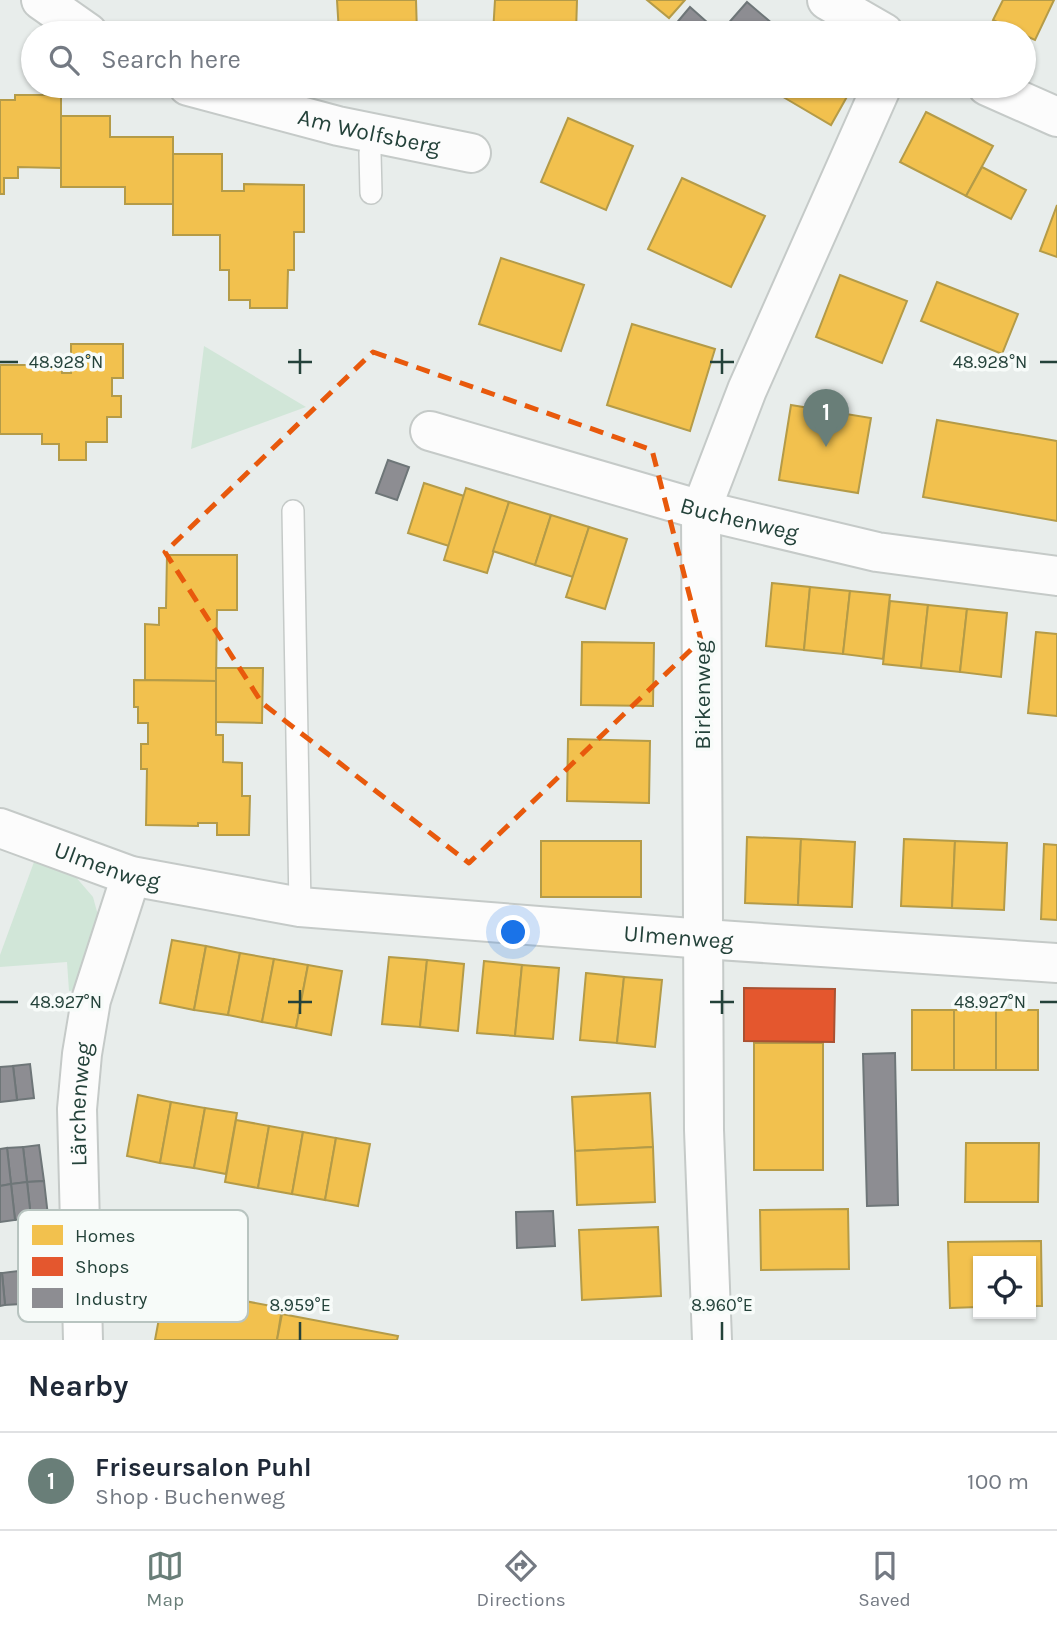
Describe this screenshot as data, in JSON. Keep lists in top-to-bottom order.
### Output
{
  "streets": {
    "street": [
      "Am Wolfsberg",
      "Buchenweg",
      "Birkenweg",
      "Ulmenweg",
      "Lärchenweg"
    ]
  },
  "crossings": [
    ["Buchenweg", "Birkenweg"],
    ["Birkenweg", "Ulmenweg"],
    ["Ulmenweg", "Lärchenweg"]
  ],
  "legend": ["Homes", "Shops", "Industry"],
  "page": {
    "search": "Search here",
    "pins": "1",
    "heading": "Nearby",
    "list": [
      {
        "mark": "1",
        "name": "Friseursalon Puhl",
        "note": "Shop · Buchenweg",
        "value": "100 m"
      }
    ],
    "nav": ["Map", "Directions", "Saved"]
  },
  "coordinates": [
    "48.928°N",
    "48.927°N",
    "8.959°E",
    "8.960°E"
  ]
}
